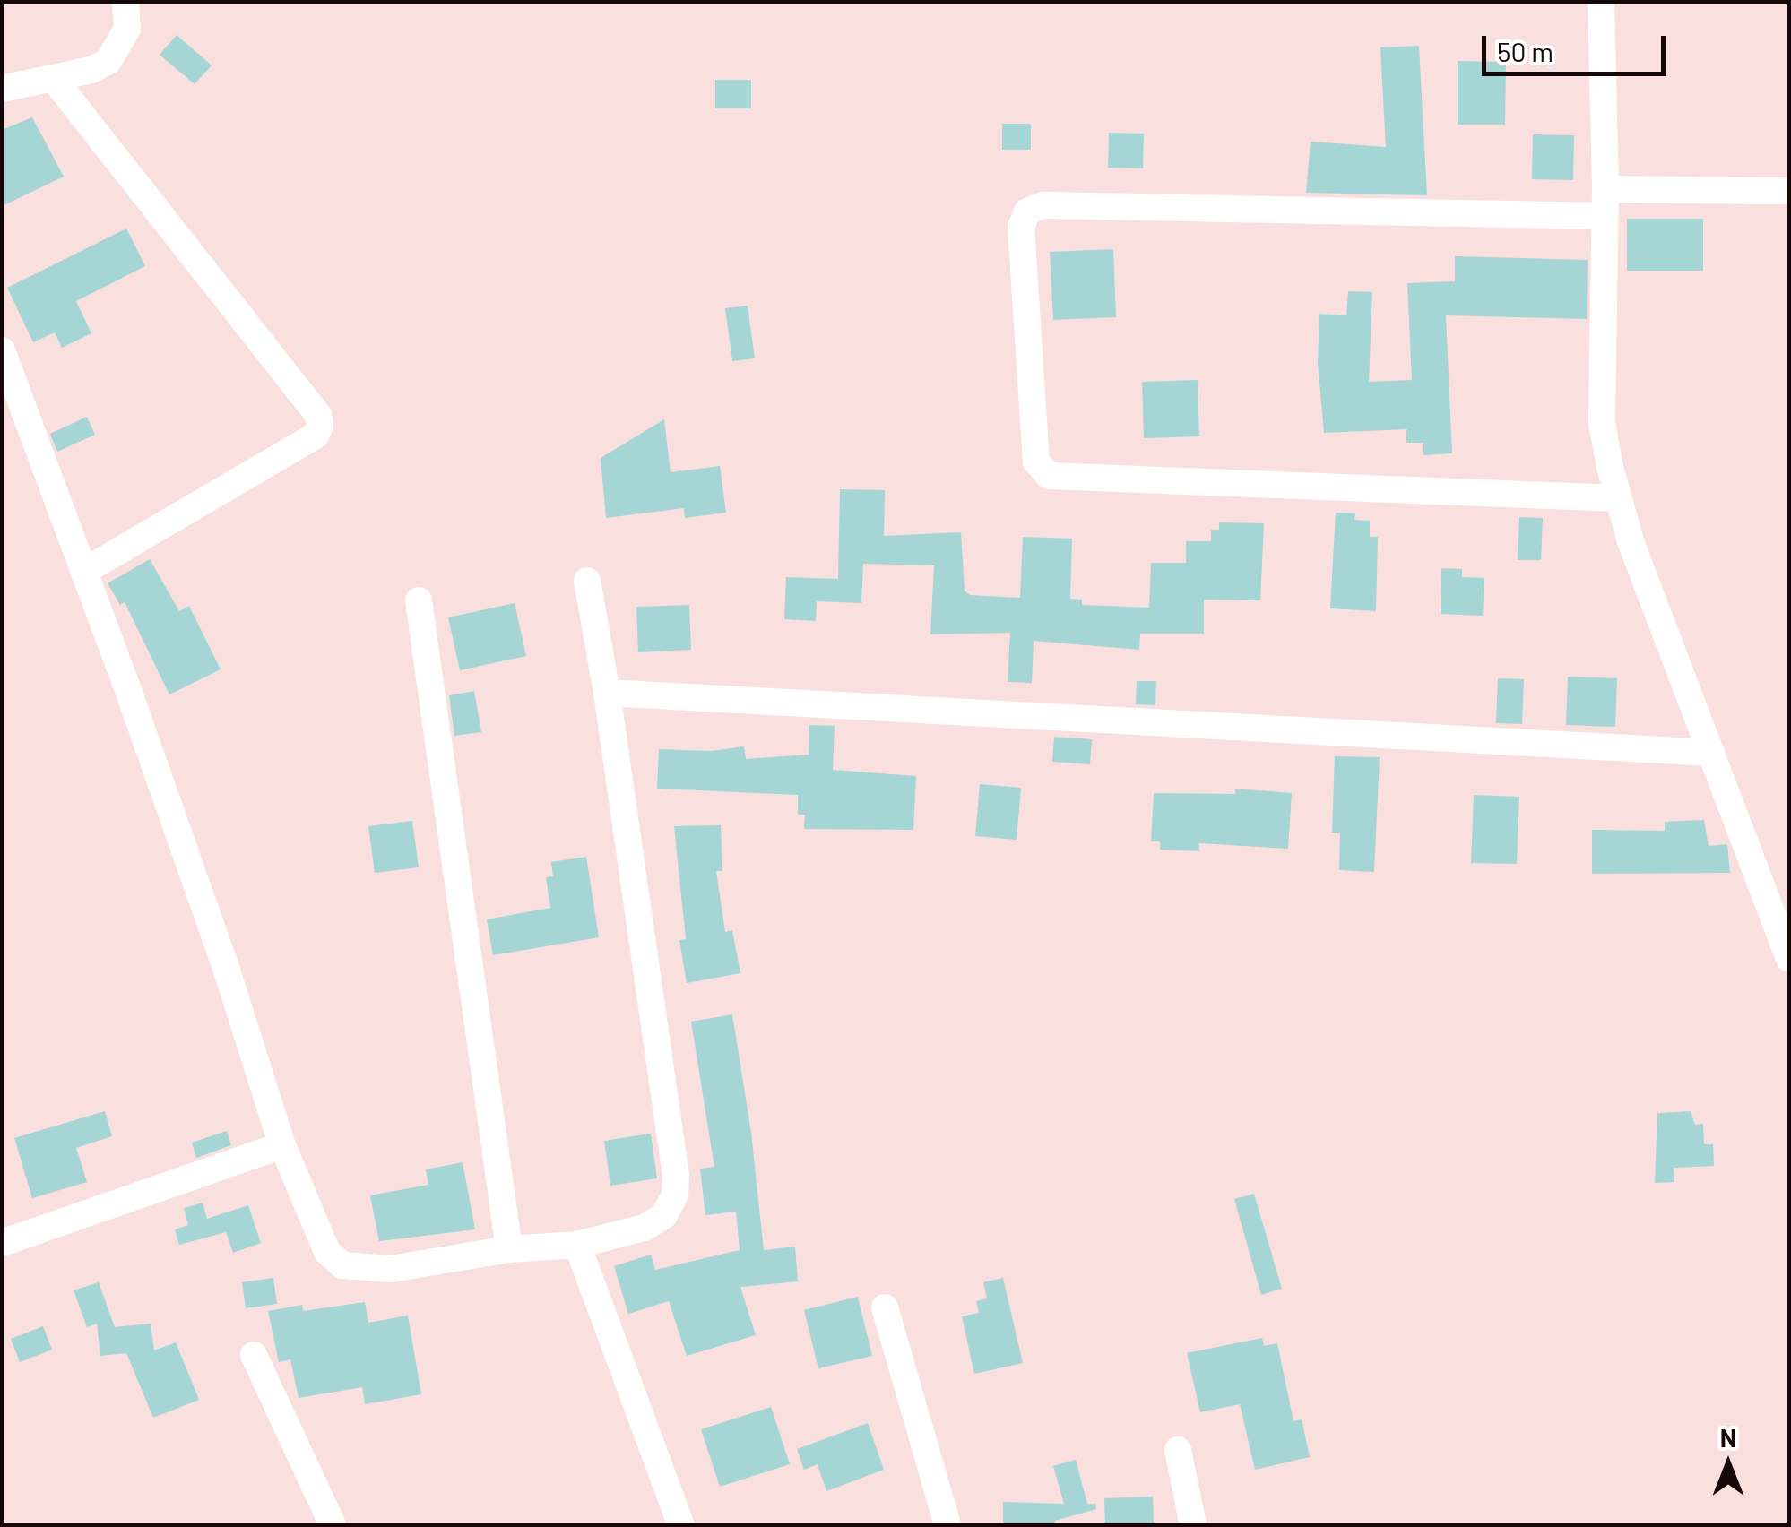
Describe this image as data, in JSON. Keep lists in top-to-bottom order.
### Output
{
  "scale_bar": "50 m",
  "north": "top"
}
